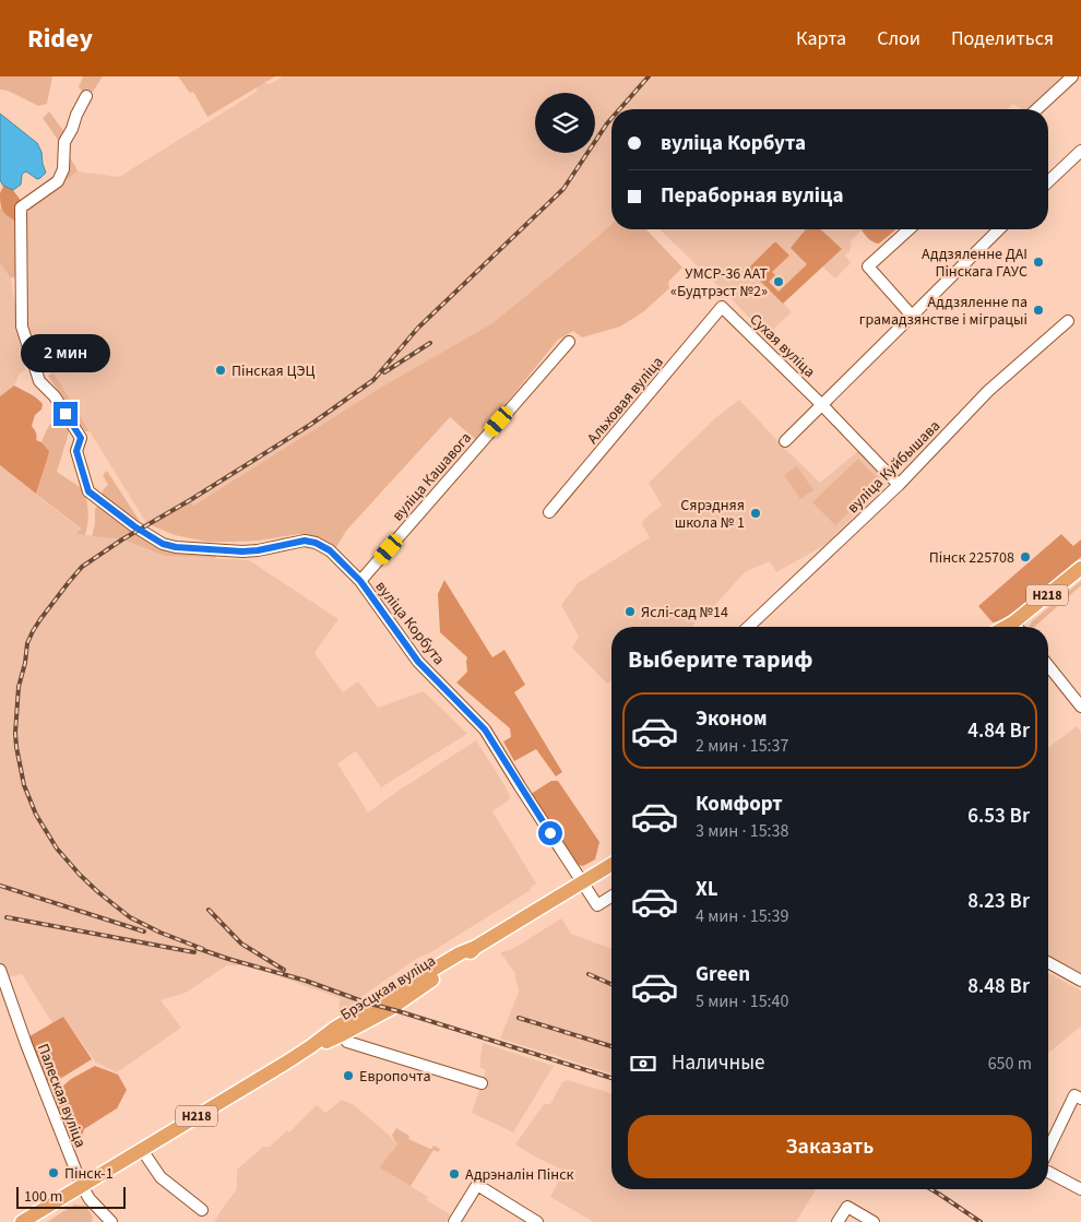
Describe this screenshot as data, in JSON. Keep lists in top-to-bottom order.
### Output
{
  "streets": {
    "main road": ["Н218", "Брэсцкая вуліца"],
    "street": [
      "Сухая вуліца",
      "Альховая вуліца",
      "вуліца Куйбышава",
      "вуліца Кашавога",
      "вуліца Корбута",
      "Палеская вуліца"
    ]
  },
  "crossings": [
    ["Сухая вуліца", "Альховая вуліца"],
    ["Сухая вуліца", "вуліца Куйбышава"],
    ["вуліца Кашавога", "вуліца Корбута"],
    ["вуліца Корбута", "Брэсцкая вуліца"],
    ["Брэсцкая вуліца", "Палеская вуліца"]
  ],
  "places": [
    "Аддзяленне ДАІ Пінскага ГАУС",
    "УМСР-36 ААТ «Будтрэст №2»",
    "Аддзяленне па грамадзянстве і міграцыі",
    "Пінская ЦЭЦ",
    "Сярэдняя школа № 1",
    "Пінск 225708",
    "Яслі-сад №14",
    "Европочта",
    "Пінск-1",
    "Адрэналін Пінск"
  ],
  "scale_bar": "100 m",
  "page": {
    "header": "Ridey",
    "nav": ["Карта", "Слои", "Поделиться"],
    "banner": ["вуліца Корбута", "Пераборная вуліца"],
    "bubble": "2 мин",
    "heading": "Выберите тариф",
    "list": [
      {
        "name": "Эконом",
        "note": "2 мин · 15:37",
        "value": "4.84 Br"
      },
      {
        "name": "Комфорт",
        "note": "3 мин · 15:38",
        "value": "6.53 Br"
      },
      {
        "name": "XL",
        "note": "4 мин · 15:39",
        "value": "8.23 Br"
      },
      {
        "name": "Green",
        "note": "5 мин · 15:40",
        "value": "8.48 Br"
      }
    ],
    "pay": ["Наличные", "650 m"],
    "buttons": "Заказать",
    "scale": "100 m"
  }
}
